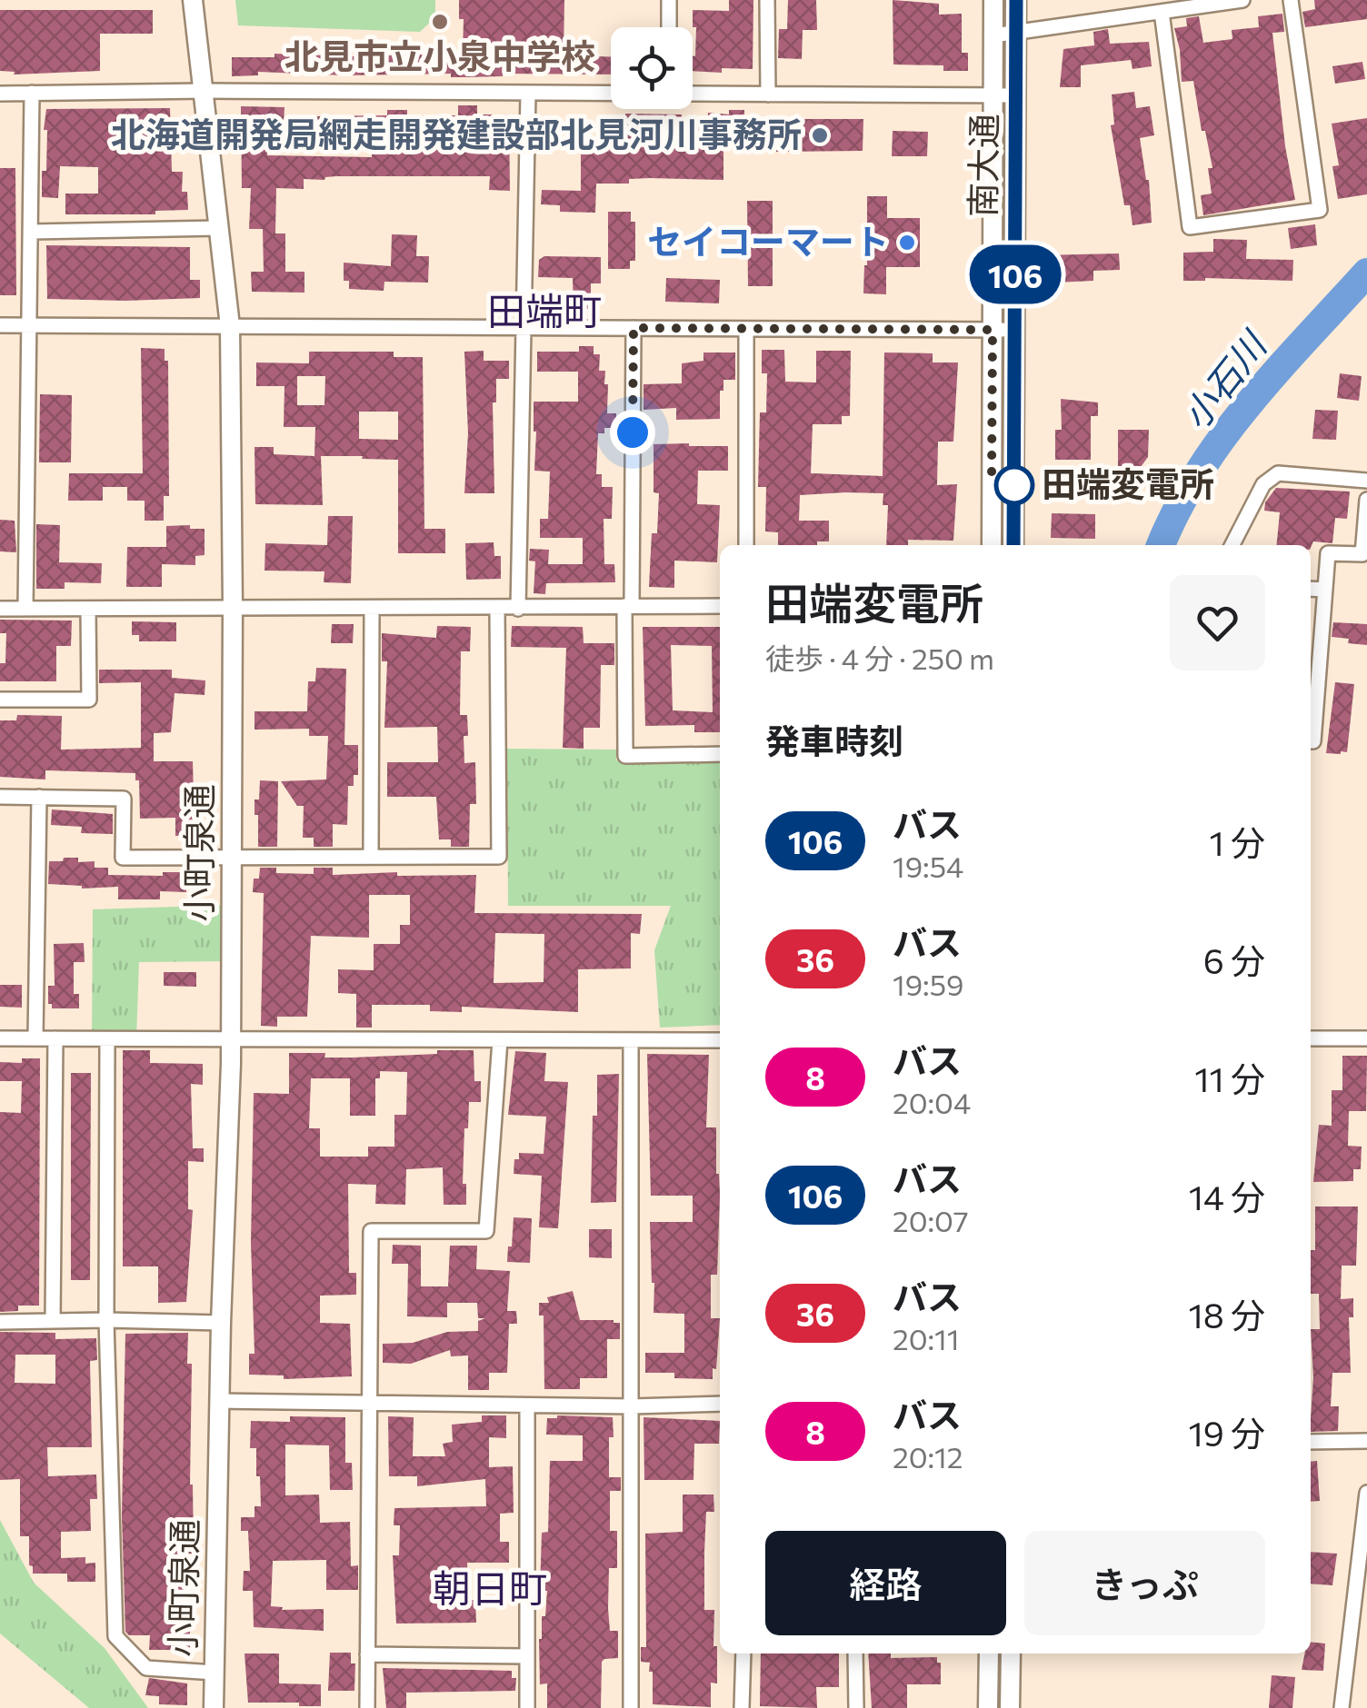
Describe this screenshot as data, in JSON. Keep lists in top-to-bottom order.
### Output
{
  "streets": {
    "street": ["南大通", "小町泉通"]
  },
  "districts": ["田端町", "朝日町"],
  "water": ["小石川"],
  "places": [
    "北見市立小泉中学校",
    "北海道開発局網走開発建設部北見河川事務所",
    "セイコーマート",
    "田端変電所"
  ],
  "lines": ["bus line 106"],
  "page": {
    "on_map": "106",
    "heading": [
      ["田端変電所", "徒歩 · 4 分 · 250 m"],
      "発車時刻"
    ],
    "list": [
      {
        "mark": "106",
        "name": "バス",
        "note": "19:54",
        "value": "1 分"
      },
      {
        "mark": "36",
        "name": "バス",
        "note": "19:59",
        "value": "6 分"
      },
      {
        "mark": "8",
        "name": "バス",
        "note": "20:04",
        "value": "11 分"
      },
      {
        "mark": "106",
        "name": "バス",
        "note": "20:07",
        "value": "14 分"
      },
      {
        "mark": "36",
        "name": "バス",
        "note": "20:11",
        "value": "18 分"
      },
      {
        "mark": "8",
        "name": "バス",
        "note": "20:12",
        "value": "19 分"
      }
    ],
    "buttons": ["経路", "きっぷ"]
  }
}
